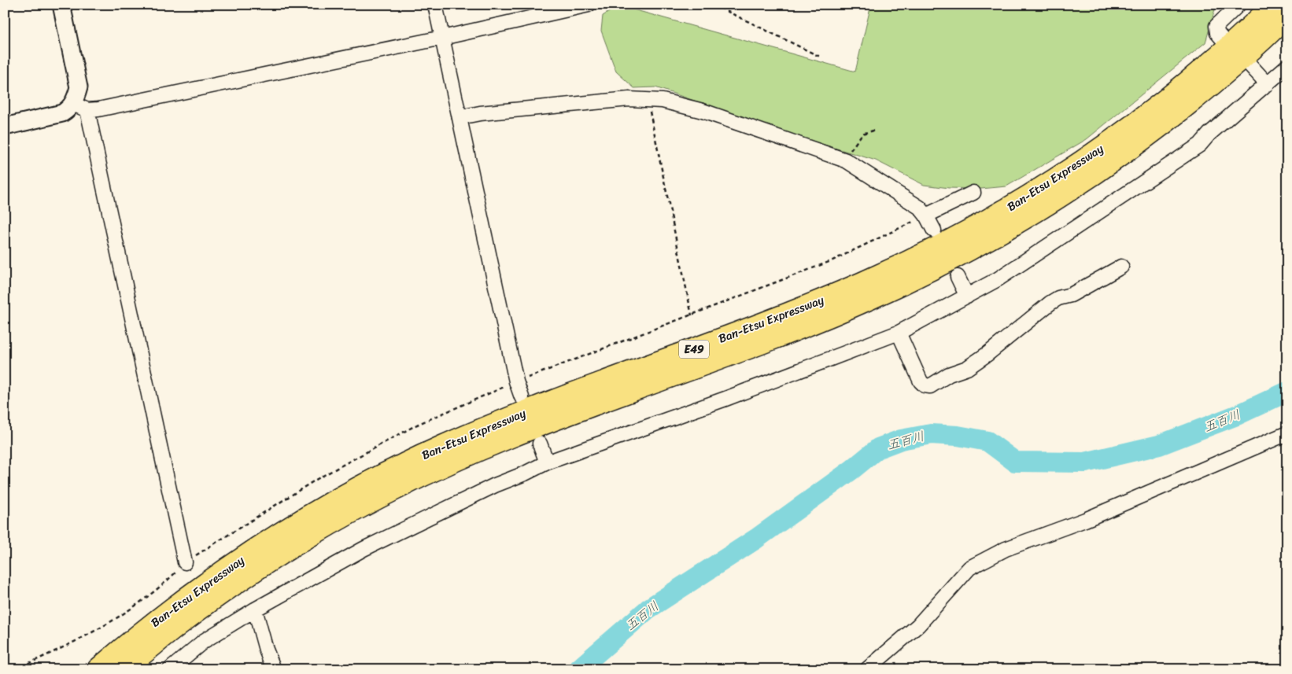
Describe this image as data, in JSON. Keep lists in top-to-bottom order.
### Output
{
  "streets": {
    "highway": ["Ban-Etsu Expressway", "E49"]
  },
  "water": ["五百川"]
}
